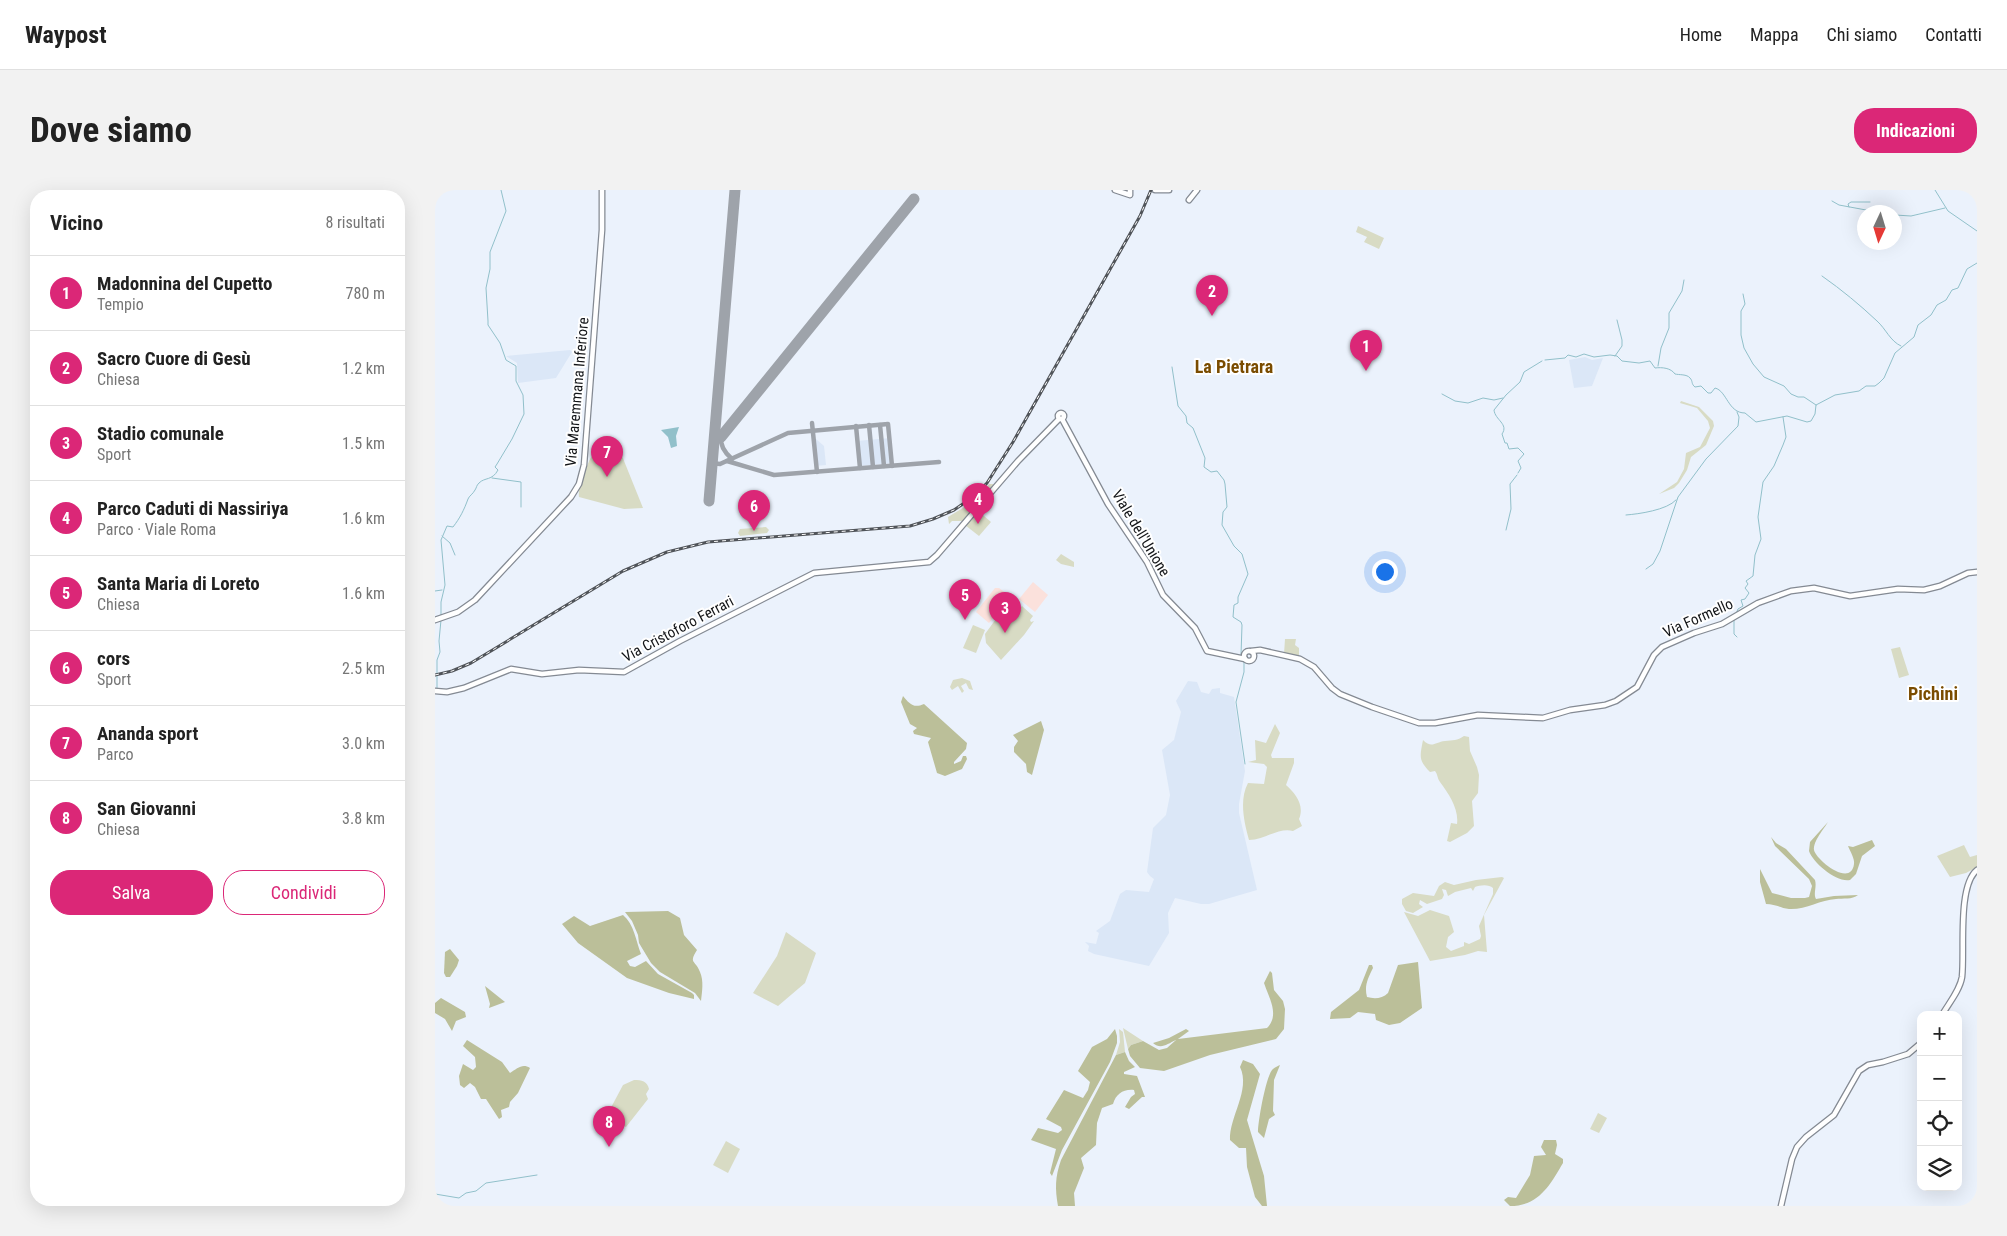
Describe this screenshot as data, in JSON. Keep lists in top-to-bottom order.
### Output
{
  "streets": {
    "main road": [
      "Via Maremmana Inferiore",
      "Viale dell'Unione",
      "Via Formello",
      "Via Cristoforo Ferrari"
    ]
  },
  "crossings": [
    ["Viale dell'Unione", "Via Cristoforo Ferrari"]
  ],
  "districts": ["La Pietrara", "Pichini"],
  "north": "bottom",
  "page": {
    "header": "Waypost",
    "nav": [
      "Home",
      "Mappa",
      "Chi siamo",
      "Contatti"
    ],
    "buttons": [
      "Indicazioni",
      ["Salva", "Condividi"]
    ],
    "title": "Dove siamo",
    "heading": ["Vicino", "8 risultati"],
    "list": [
      {
        "mark": "1",
        "name": "Madonnina del Cupetto",
        "note": "Tempio",
        "value": "780 m"
      },
      {
        "mark": "2",
        "name": "Sacro Cuore di Gesù",
        "note": "Chiesa",
        "value": "1.2 km"
      },
      {
        "mark": "3",
        "name": "Stadio comunale",
        "note": "Sport",
        "value": "1.5 km"
      },
      {
        "mark": "4",
        "name": "Parco Caduti di Nassiriya",
        "note": "Parco · Viale Roma",
        "value": "1.6 km"
      },
      {
        "mark": "5",
        "name": "Santa Maria di Loreto",
        "note": "Chiesa",
        "value": "1.6 km"
      },
      {
        "mark": "6",
        "name": "cors",
        "note": "Sport",
        "value": "2.5 km"
      },
      {
        "mark": "7",
        "name": "Ananda sport",
        "note": "Parco",
        "value": "3.0 km"
      },
      {
        "mark": "8",
        "name": "San Giovanni",
        "note": "Chiesa",
        "value": "3.8 km"
      }
    ],
    "pins": [
      "2",
      "1",
      "7",
      "4",
      "6",
      "5",
      "3",
      "8"
    ],
    "map_buttons": ["+", "−"]
  }
}
